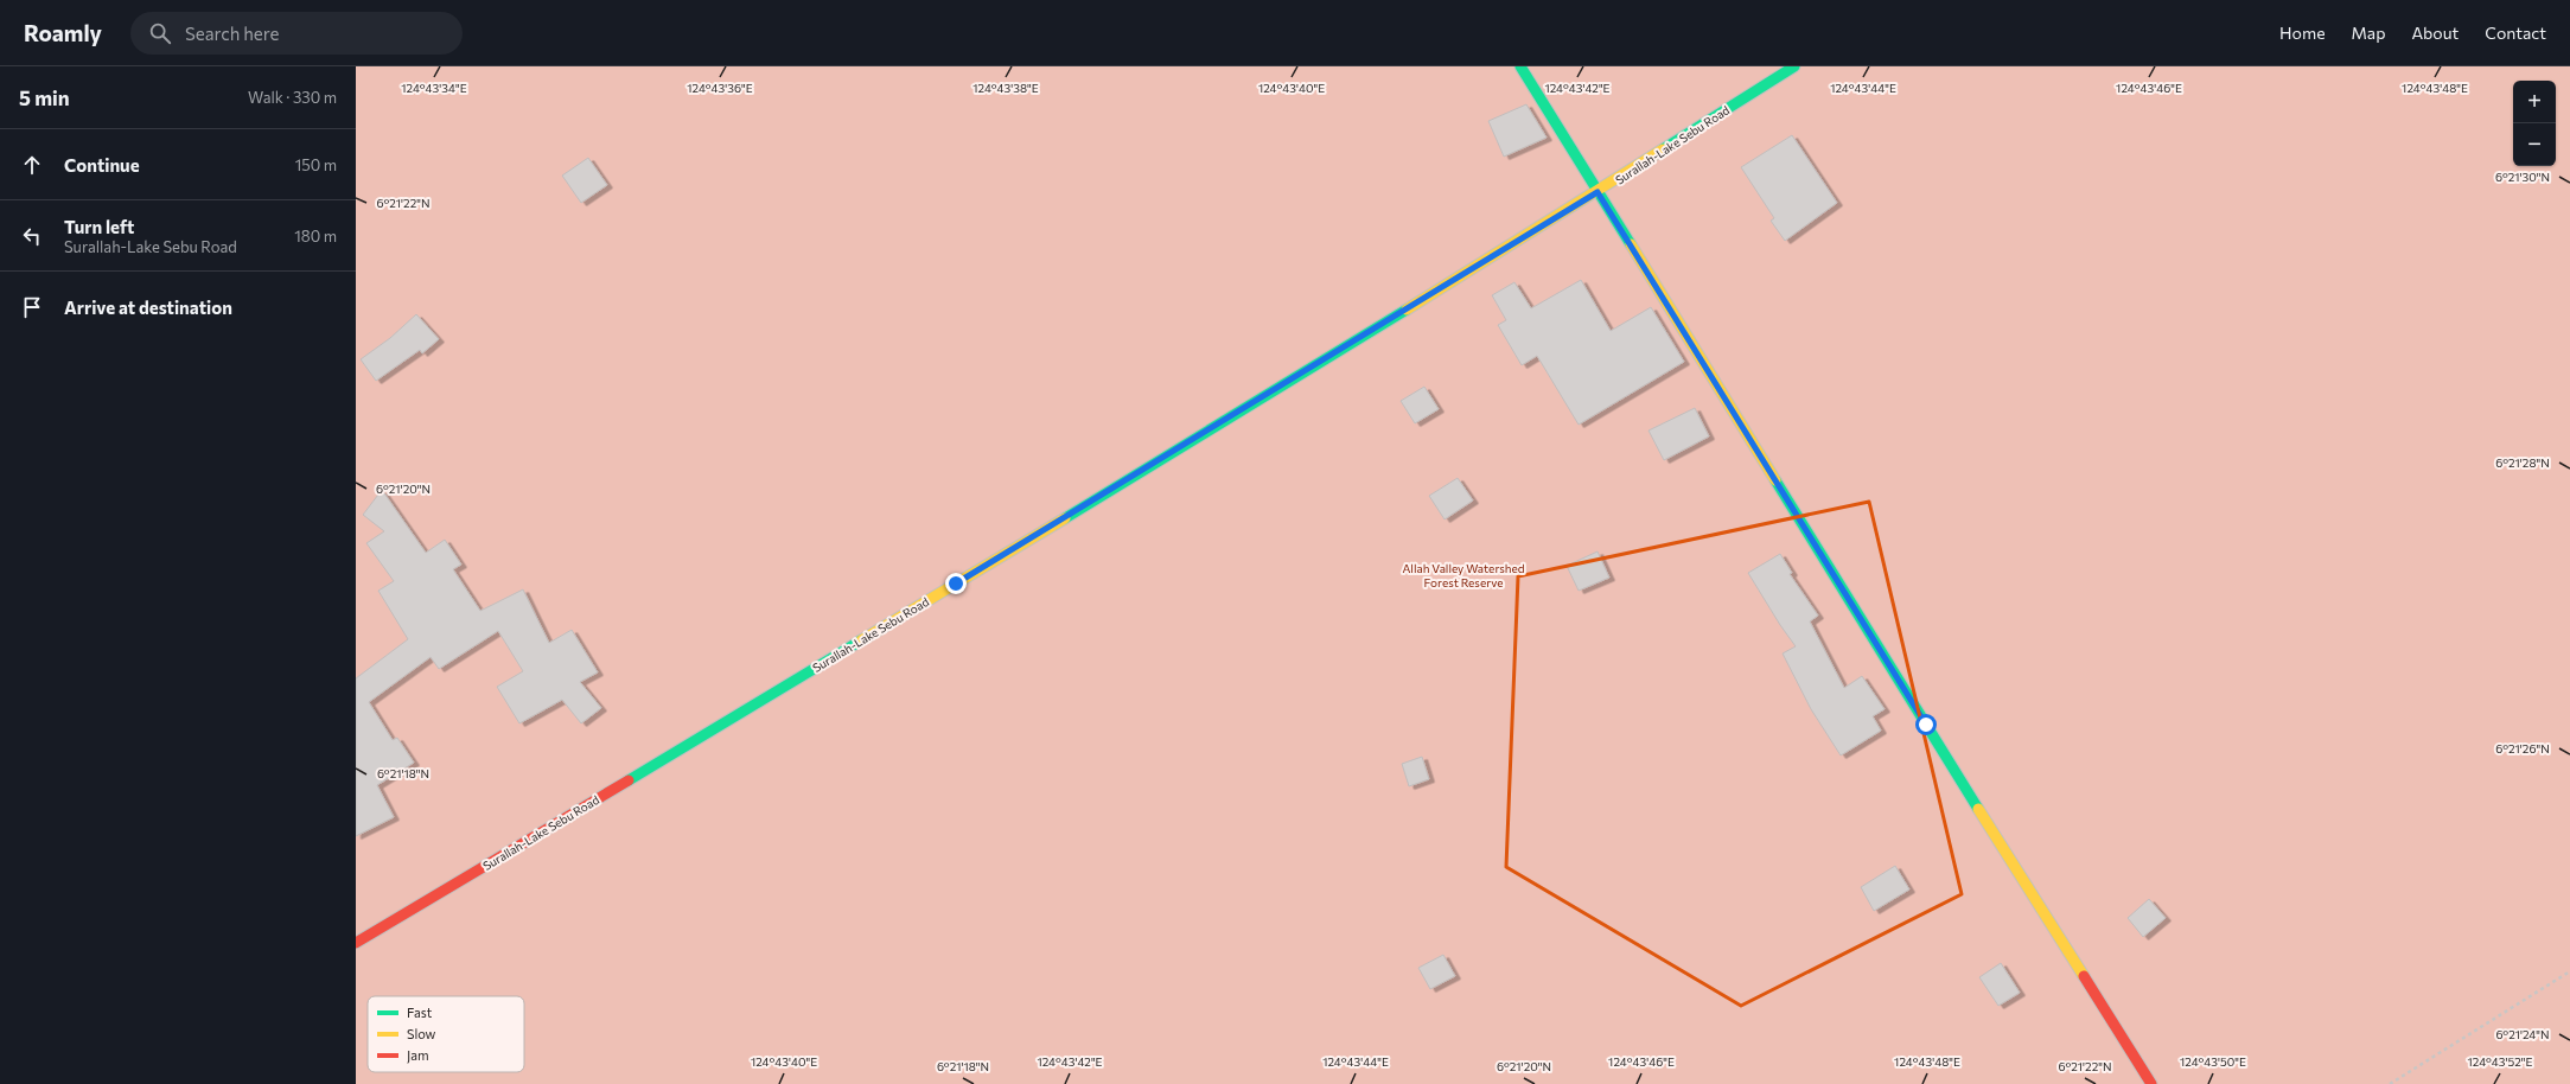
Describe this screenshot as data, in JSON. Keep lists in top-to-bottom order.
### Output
{
  "streets": {
    "main road": ["Surallah-Lake Sebu Road"]
  },
  "parks": ["Allah Valley Watershed Forest Reserve"],
  "legend": ["Fast", "Slow", "Jam"],
  "page": {
    "header": "Roamly",
    "search": "Search here",
    "nav": [
      "Home",
      "Map",
      "About",
      "Contact"
    ],
    "heading": ["5 min", "Walk · 330 m"],
    "map_buttons": ["+", "−"],
    "list": [
      ["Continue", "150 m"],
      ["Turn left", "Surallah-Lake Sebu Road", "180 m"],
      "Arrive at destination"
    ]
  },
  "coordinates": [
    "124°43'34\"E",
    "124°43'36\"E",
    "124°43'38\"E",
    "124°43'40\"E",
    "124°43'42\"E",
    "124°43'44\"E",
    "124°43'46\"E",
    "124°43'48\"E",
    "6°21'30\"N",
    "6°21'22\"N",
    "6°21'28\"N",
    "6°21'20\"N",
    "6°21'26\"N",
    "6°21'18\"N",
    "6°21'24\"N",
    "124°43'50\"E",
    "124°43'52\"E"
  ]
}
